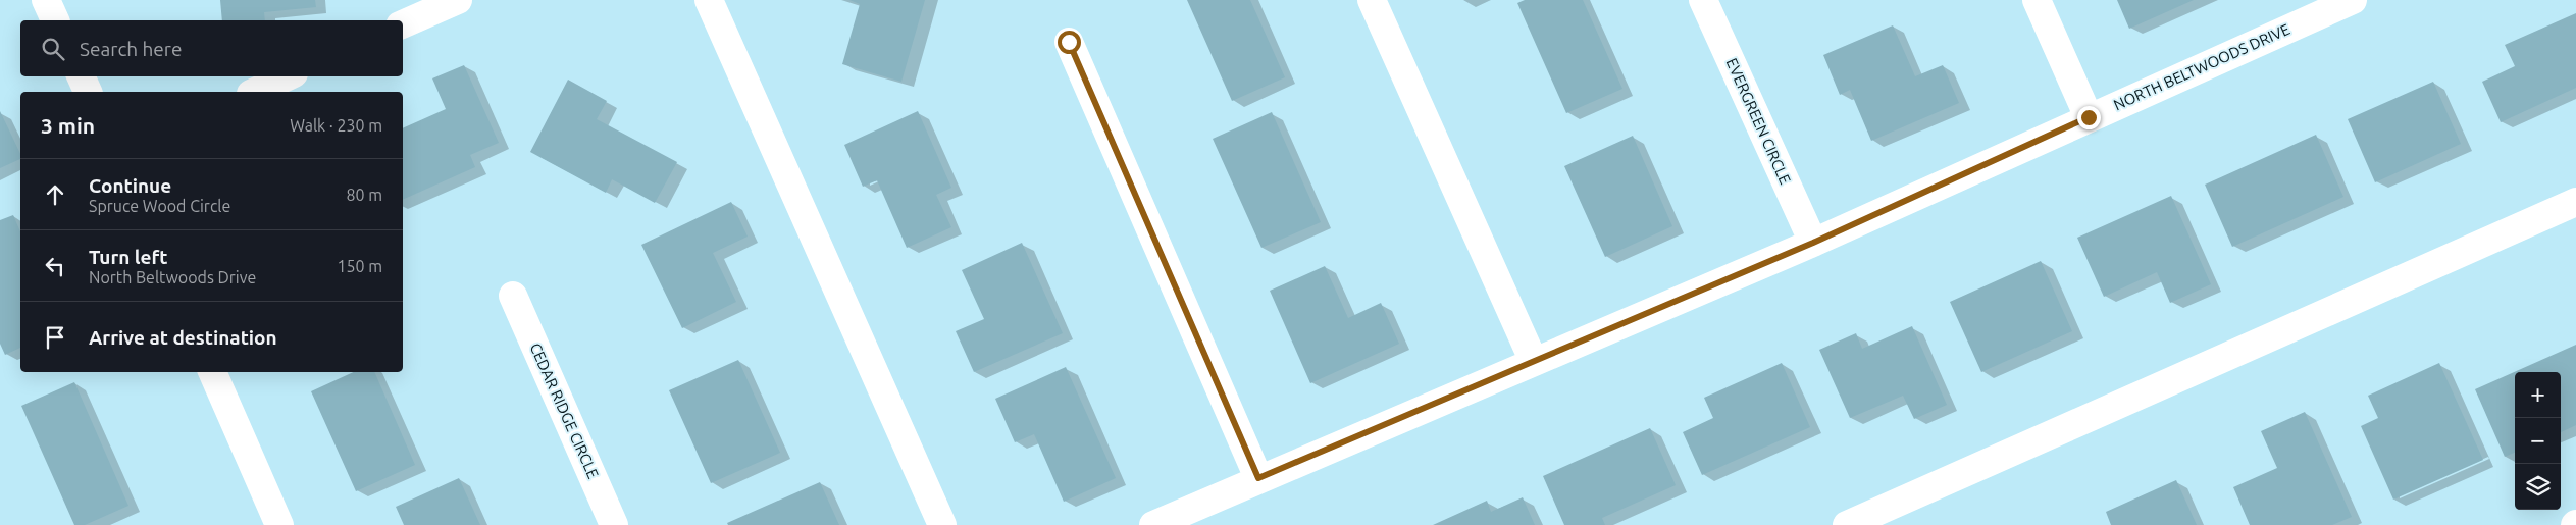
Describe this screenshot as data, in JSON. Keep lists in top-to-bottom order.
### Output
{
  "streets": {
    "street": ["NORTH BELTWOODS DRIVE", "EVERGREEN CIRCLE", "CEDAR RIDGE CIRCLE"]
  },
  "crossings": [
    ["NORTH BELTWOODS DRIVE", "EVERGREEN CIRCLE"]
  ],
  "page": {
    "search": "Search here",
    "heading": ["3 min", "Walk · 230 m"],
    "list": [
      ["Continue", "Spruce Wood Circle", "80 m"],
      ["Turn left", "North Beltwoods Drive", "150 m"],
      "Arrive at destination"
    ],
    "map_buttons": ["+", "−"]
  }
}
